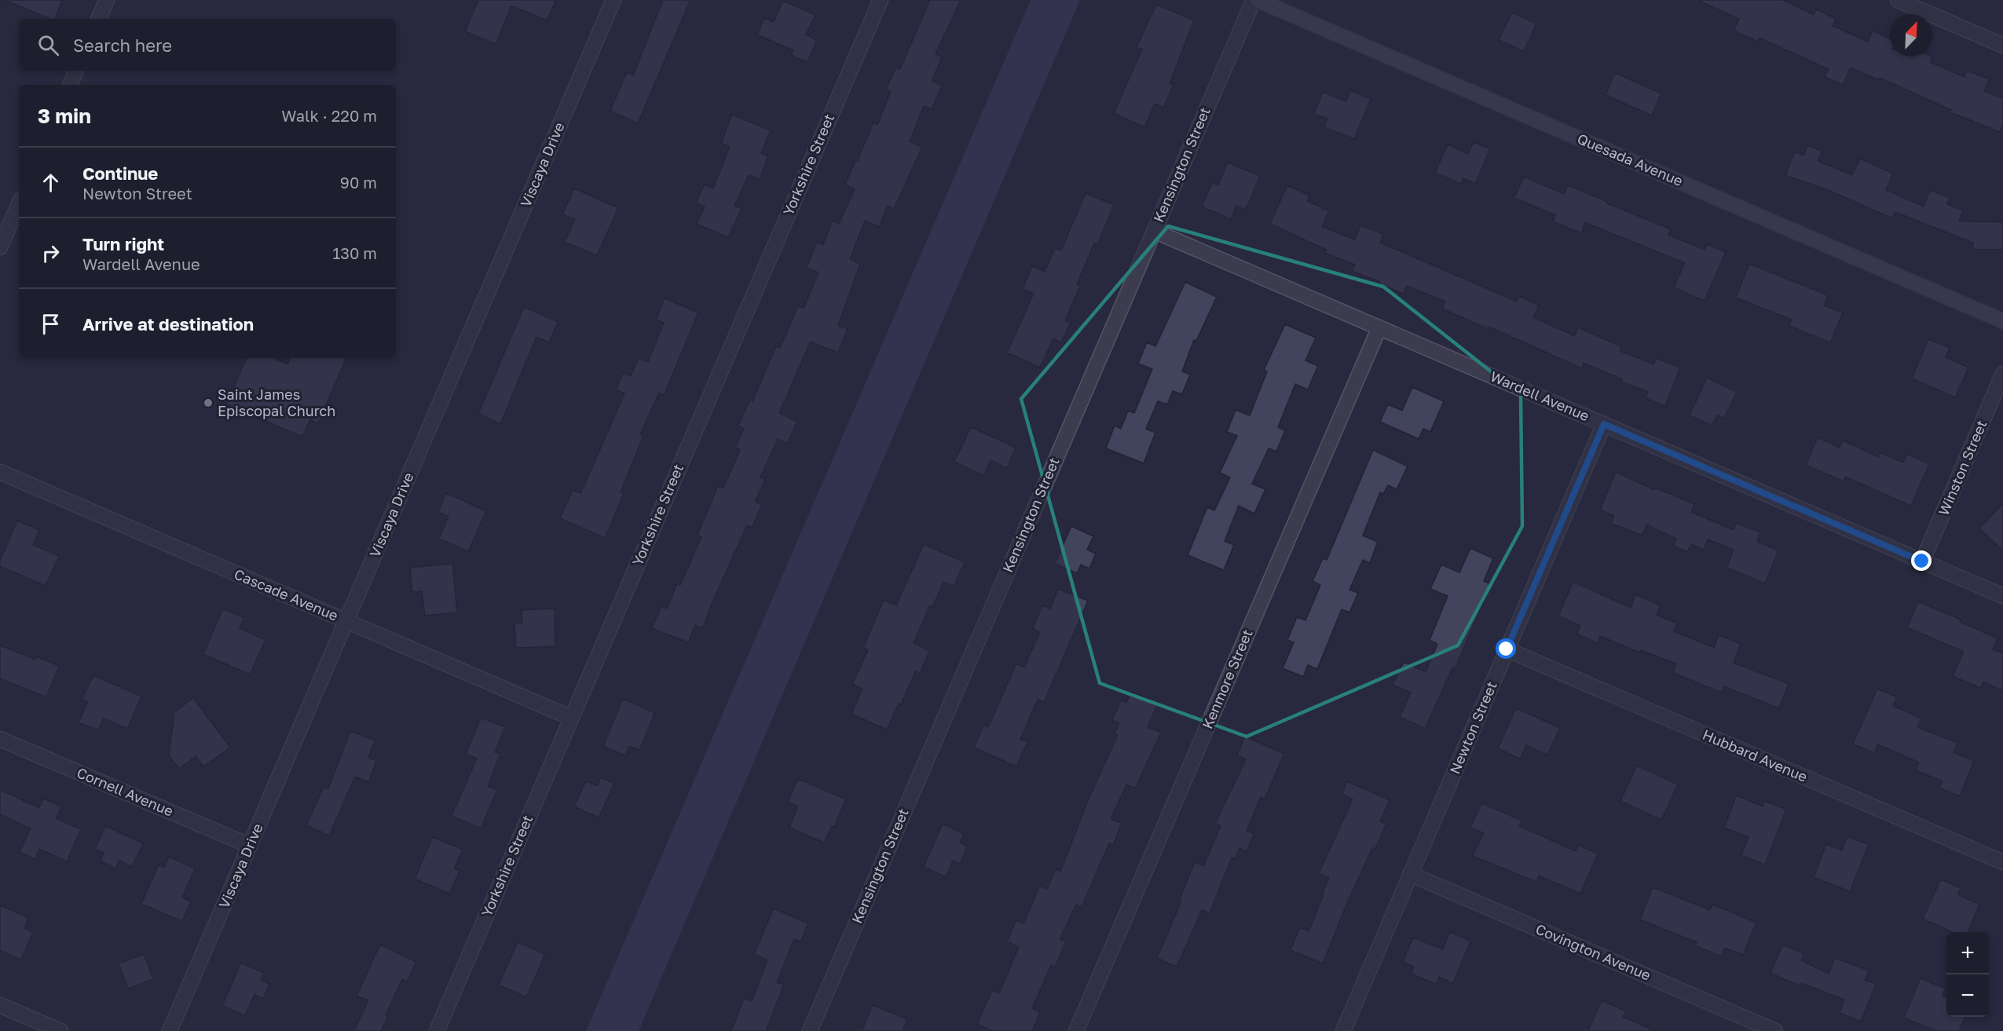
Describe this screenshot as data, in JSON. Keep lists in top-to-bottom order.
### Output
{
  "streets": {
    "street": [
      "Quesada Avenue",
      "Viscaya Drive",
      "Yorkshire Street",
      "Kensington Street",
      "Wardell Avenue",
      "Winston Street",
      "Cascade Avenue",
      "Kenmore Street",
      "Newton Street",
      "Hubbard Avenue",
      "Cornell Avenue",
      "Covington Avenue"
    ]
  },
  "crossings": [
    ["Viscaya Drive", "Cascade Avenue"],
    ["Viscaya Drive", "Cornell Avenue"],
    ["Yorkshire Street", "Cascade Avenue"],
    ["Kensington Street", "Wardell Avenue"],
    ["Wardell Avenue", "Winston Street"],
    ["Wardell Avenue", "Kenmore Street"],
    ["Wardell Avenue", "Newton Street"],
    ["Newton Street", "Hubbard Avenue"],
    ["Newton Street", "Covington Avenue"]
  ],
  "places": ["Saint James Episcopal Church"],
  "north": "top right",
  "page": {
    "search": "Search here",
    "heading": ["3 min", "Walk · 220 m"],
    "list": [
      ["Continue", "Newton Street", "90 m"],
      ["Turn right", "Wardell Avenue", "130 m"],
      "Arrive at destination"
    ],
    "map_buttons": ["+", "−"]
  }
}
